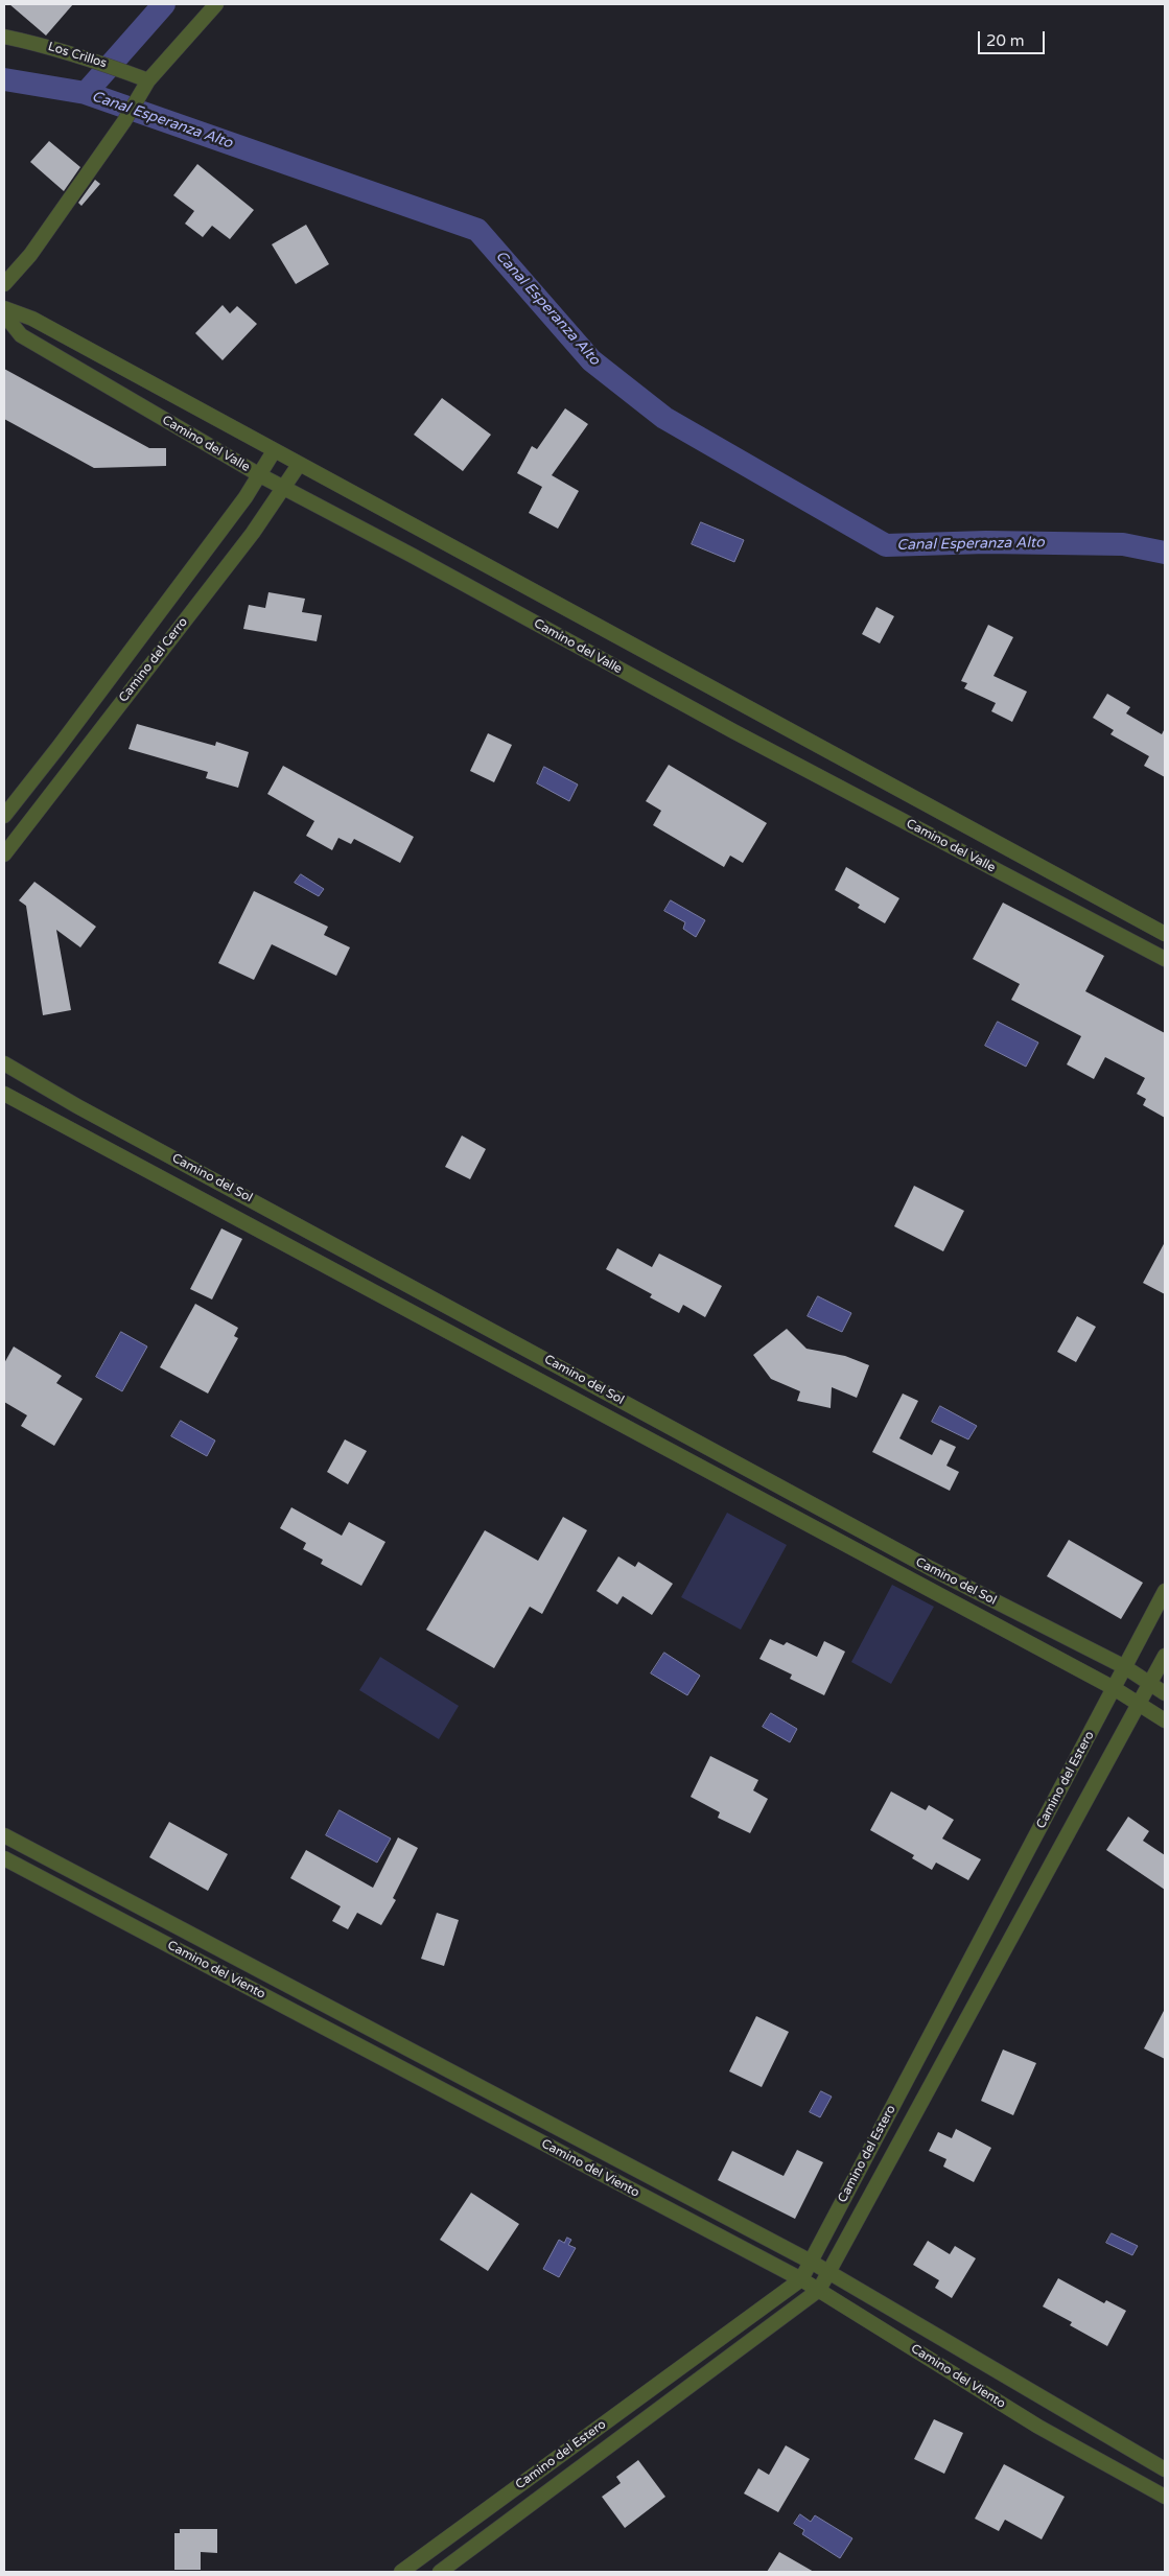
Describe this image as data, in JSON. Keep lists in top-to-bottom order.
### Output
{
  "streets": {
    "street": [
      "Los Crillos",
      "Camino del Valle",
      "Camino del Cerro",
      "Camino del Sol",
      "Camino del Estero",
      "Camino del Viento"
    ]
  },
  "crossings": [
    ["Camino del Valle", "Camino del Cerro"],
    ["Camino del Sol", "Camino del Estero"],
    ["Camino del Estero", "Camino del Viento"]
  ],
  "water": ["Canal Esperanza Alto"],
  "scale_bar": "20 m"
}
